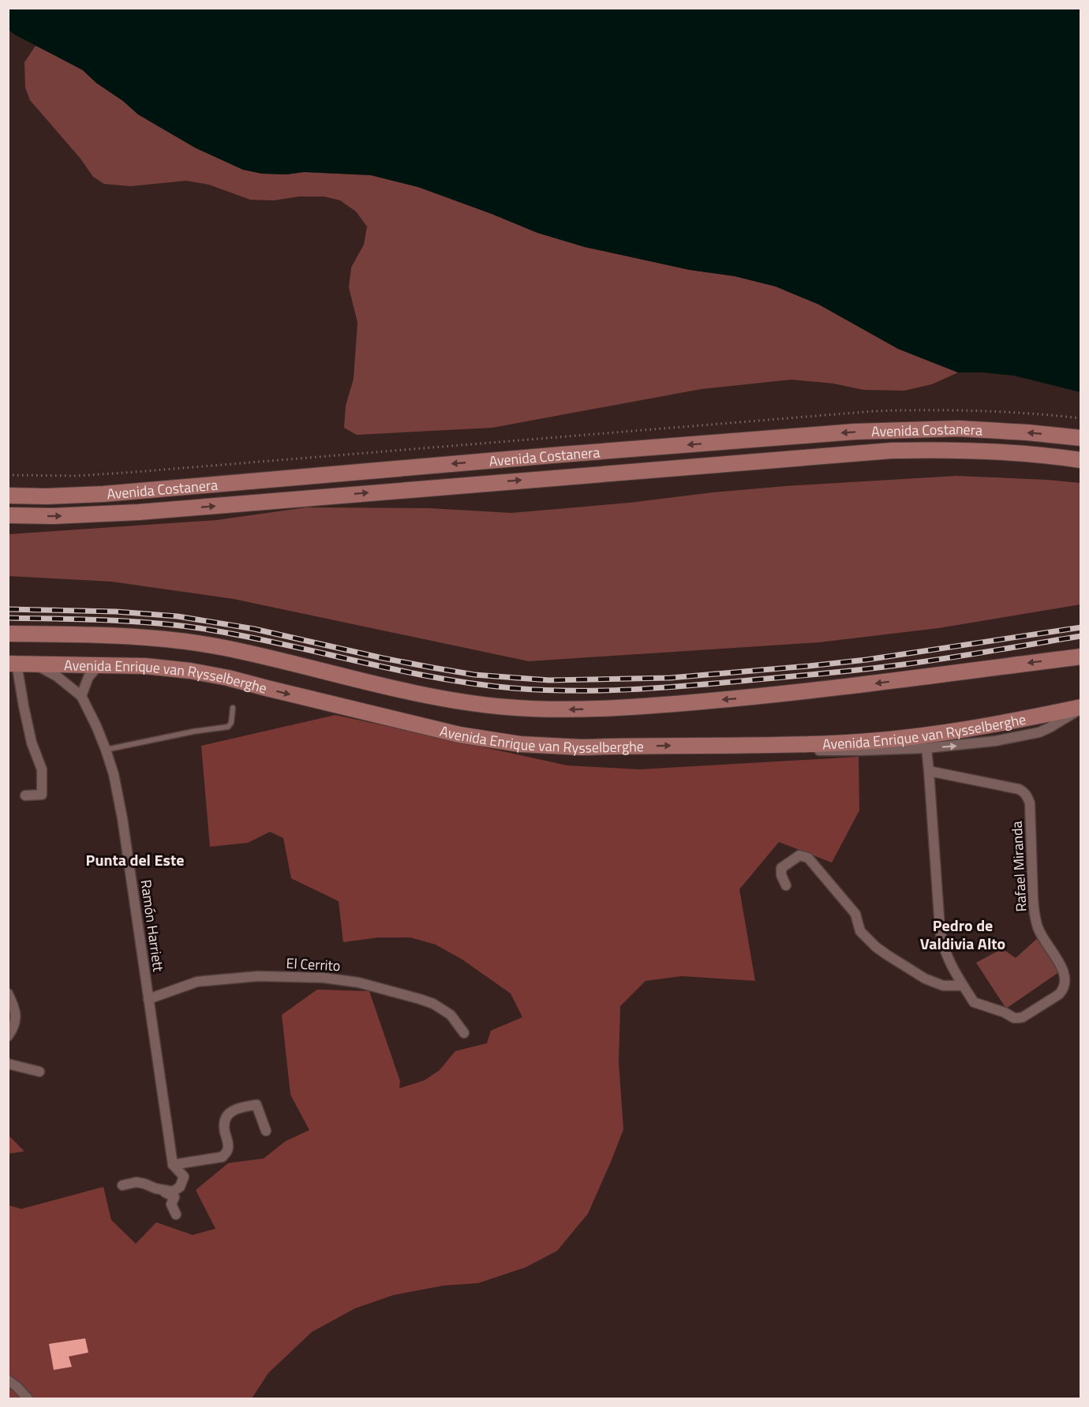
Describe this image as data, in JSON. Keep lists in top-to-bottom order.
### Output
{
  "streets": {
    "main road": ["Avenida Costanera", "Avenida Enrique van Rysselberghe"],
    "street": ["Rafael Miranda", "Ramón Harriett", "El Cerrito"]
  },
  "crossings": [
    ["Avenida Enrique van Rysselberghe", "Ramón Harriett"],
    ["Ramón Harriett", "El Cerrito"]
  ],
  "districts": ["Punta del Este", "Pedro de Valdivia Alto"]
}
